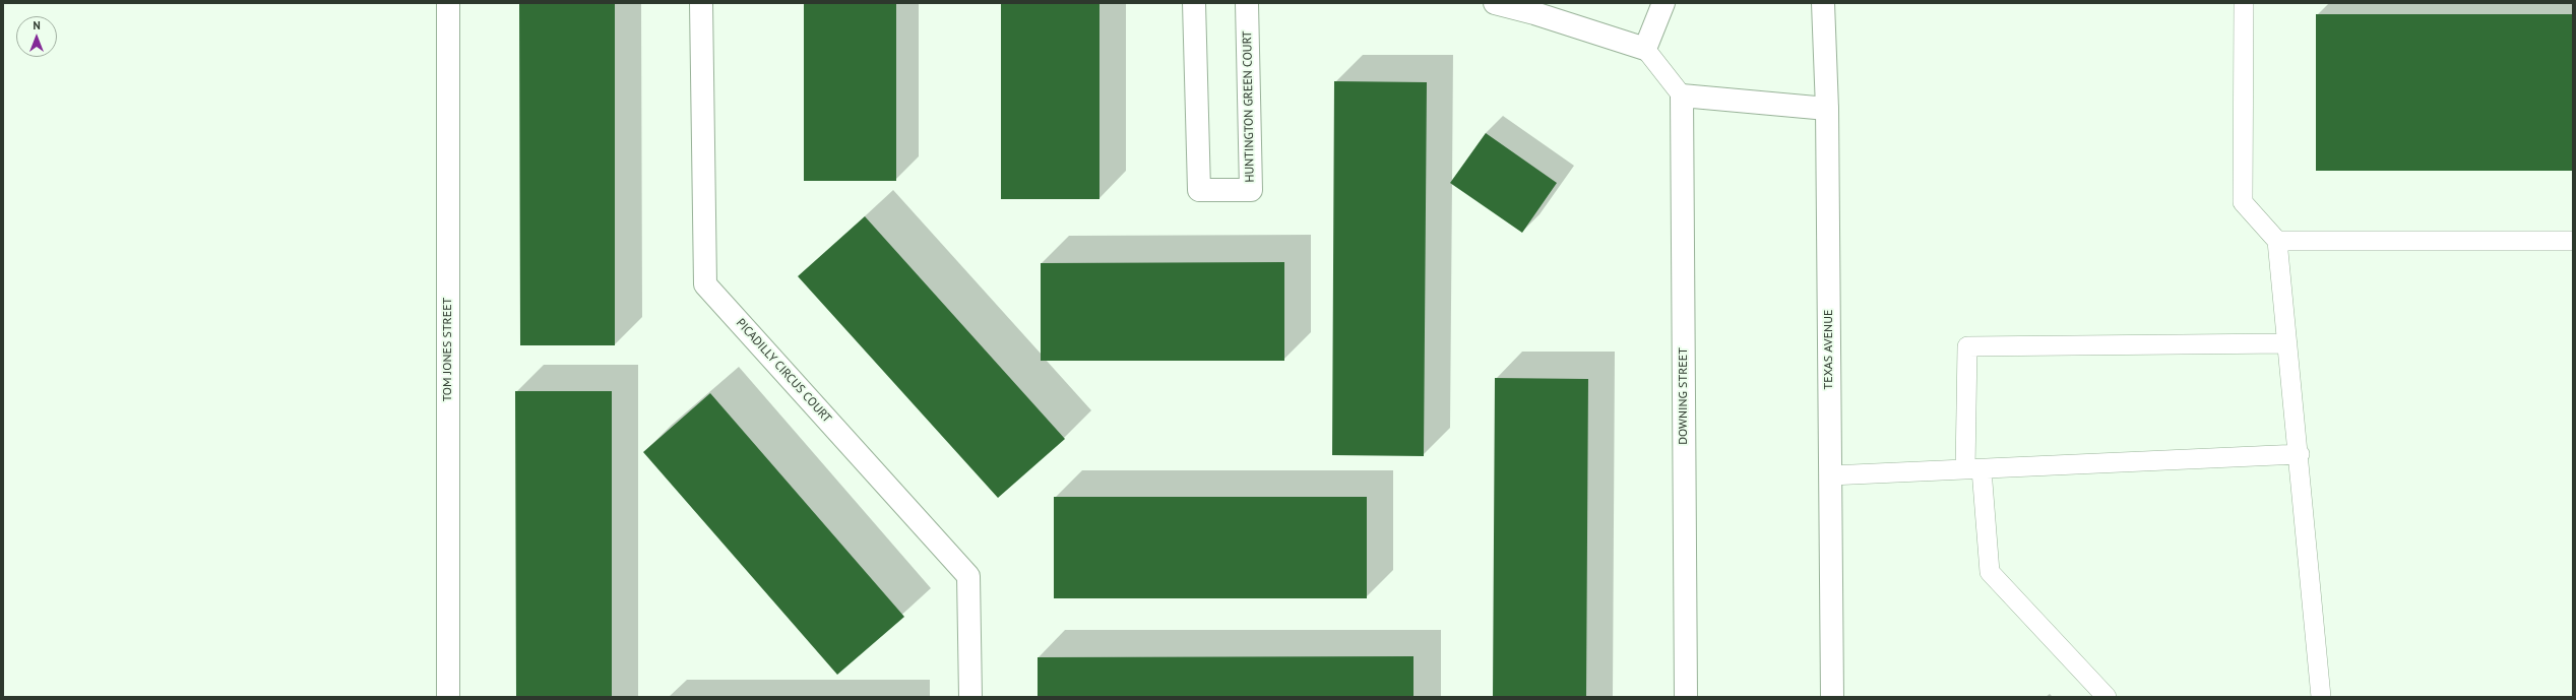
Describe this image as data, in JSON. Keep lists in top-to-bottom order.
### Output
{
  "streets": {
    "street": [
      "HUNTINGTON GREEN COURT",
      "TOM JONES STREET",
      "TEXAS AVENUE",
      "PICADILLY CIRCUS COURT",
      "DOWNING STREET"
    ]
  },
  "north": "top"
}
